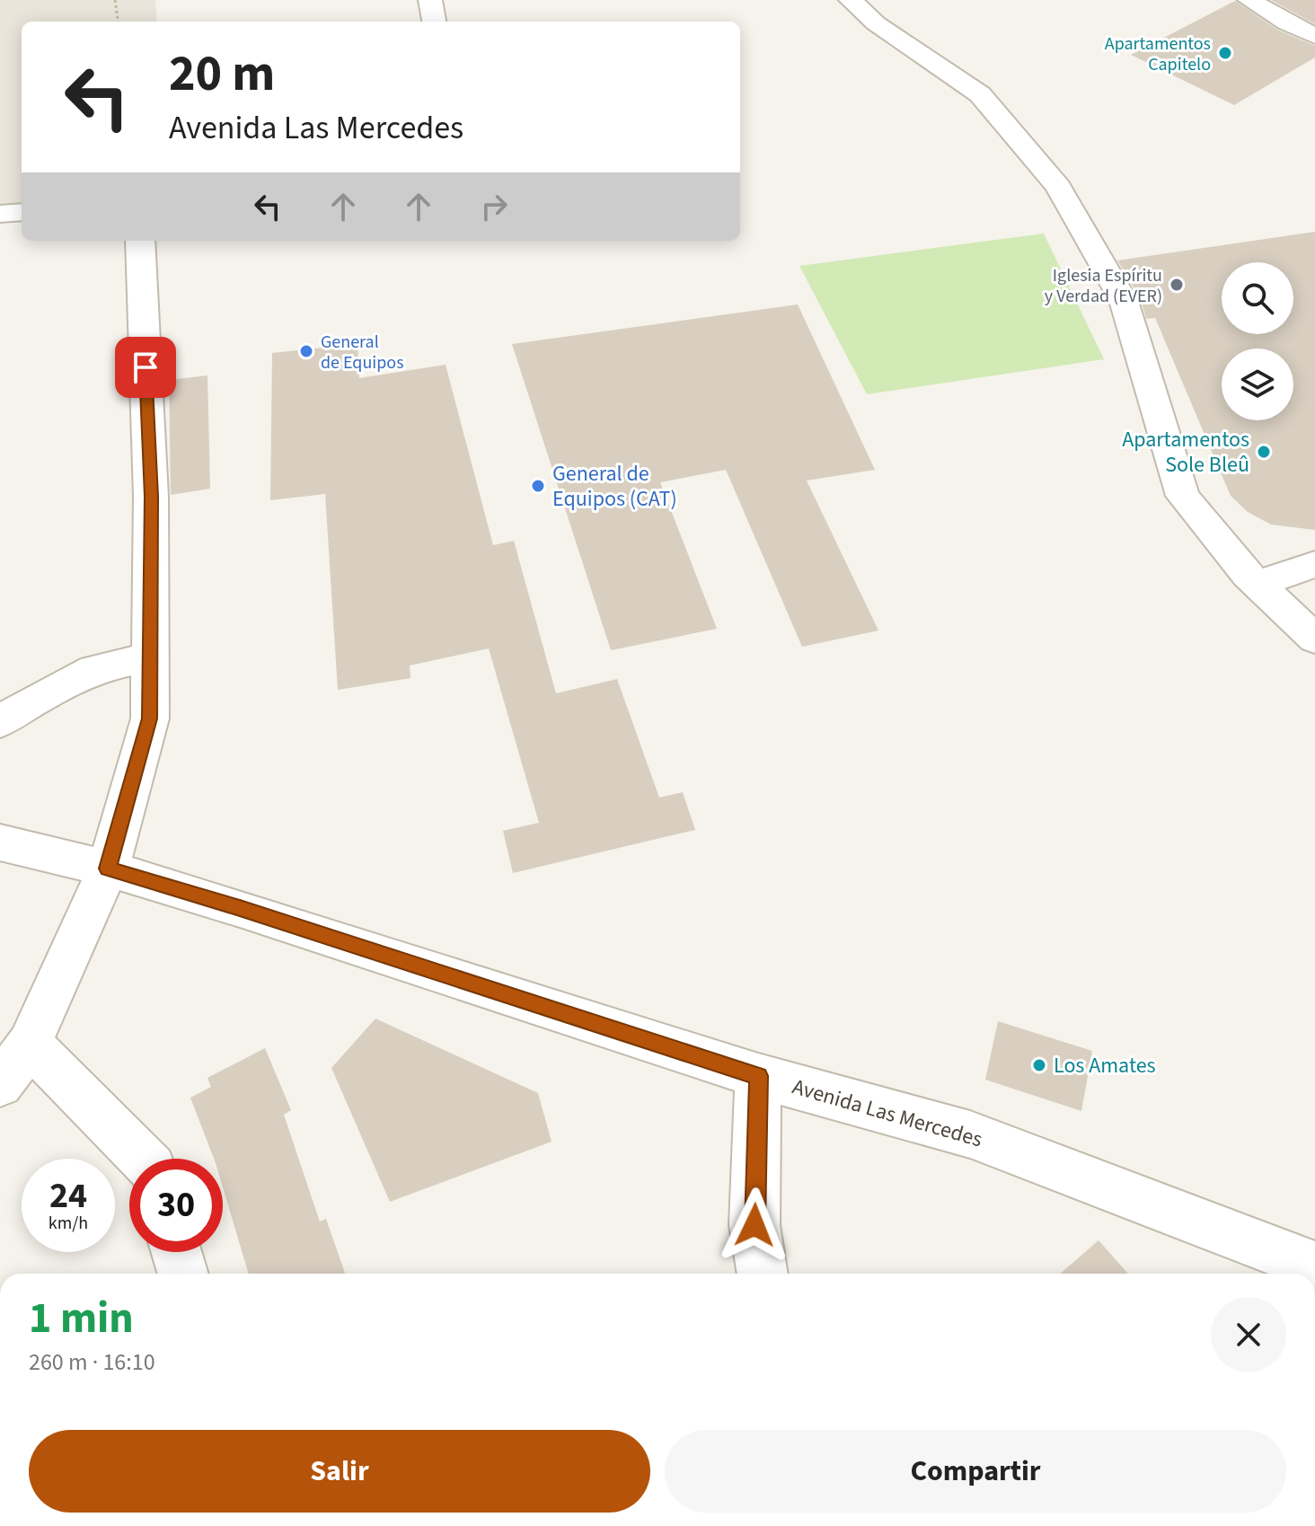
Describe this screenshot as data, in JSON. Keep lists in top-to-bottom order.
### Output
{
  "streets": {
    "street": ["Avenida Las Mercedes"]
  },
  "places": [
    "Apartamentos Capitelo",
    "Iglesia Espíritu y Verdad (EVER)",
    "General de Equipos",
    "Apartamentos Sole Bleû",
    "General de Equipos (CAT)",
    "Los Amates"
  ],
  "page": {
    "turn": ["20 m", "Avenida Las Mercedes"],
    "speed": "24 km/h",
    "limit": "30",
    "heading": ["1 min", "260 m · 16:10"],
    "buttons": ["Salir", "Compartir"]
  }
}
